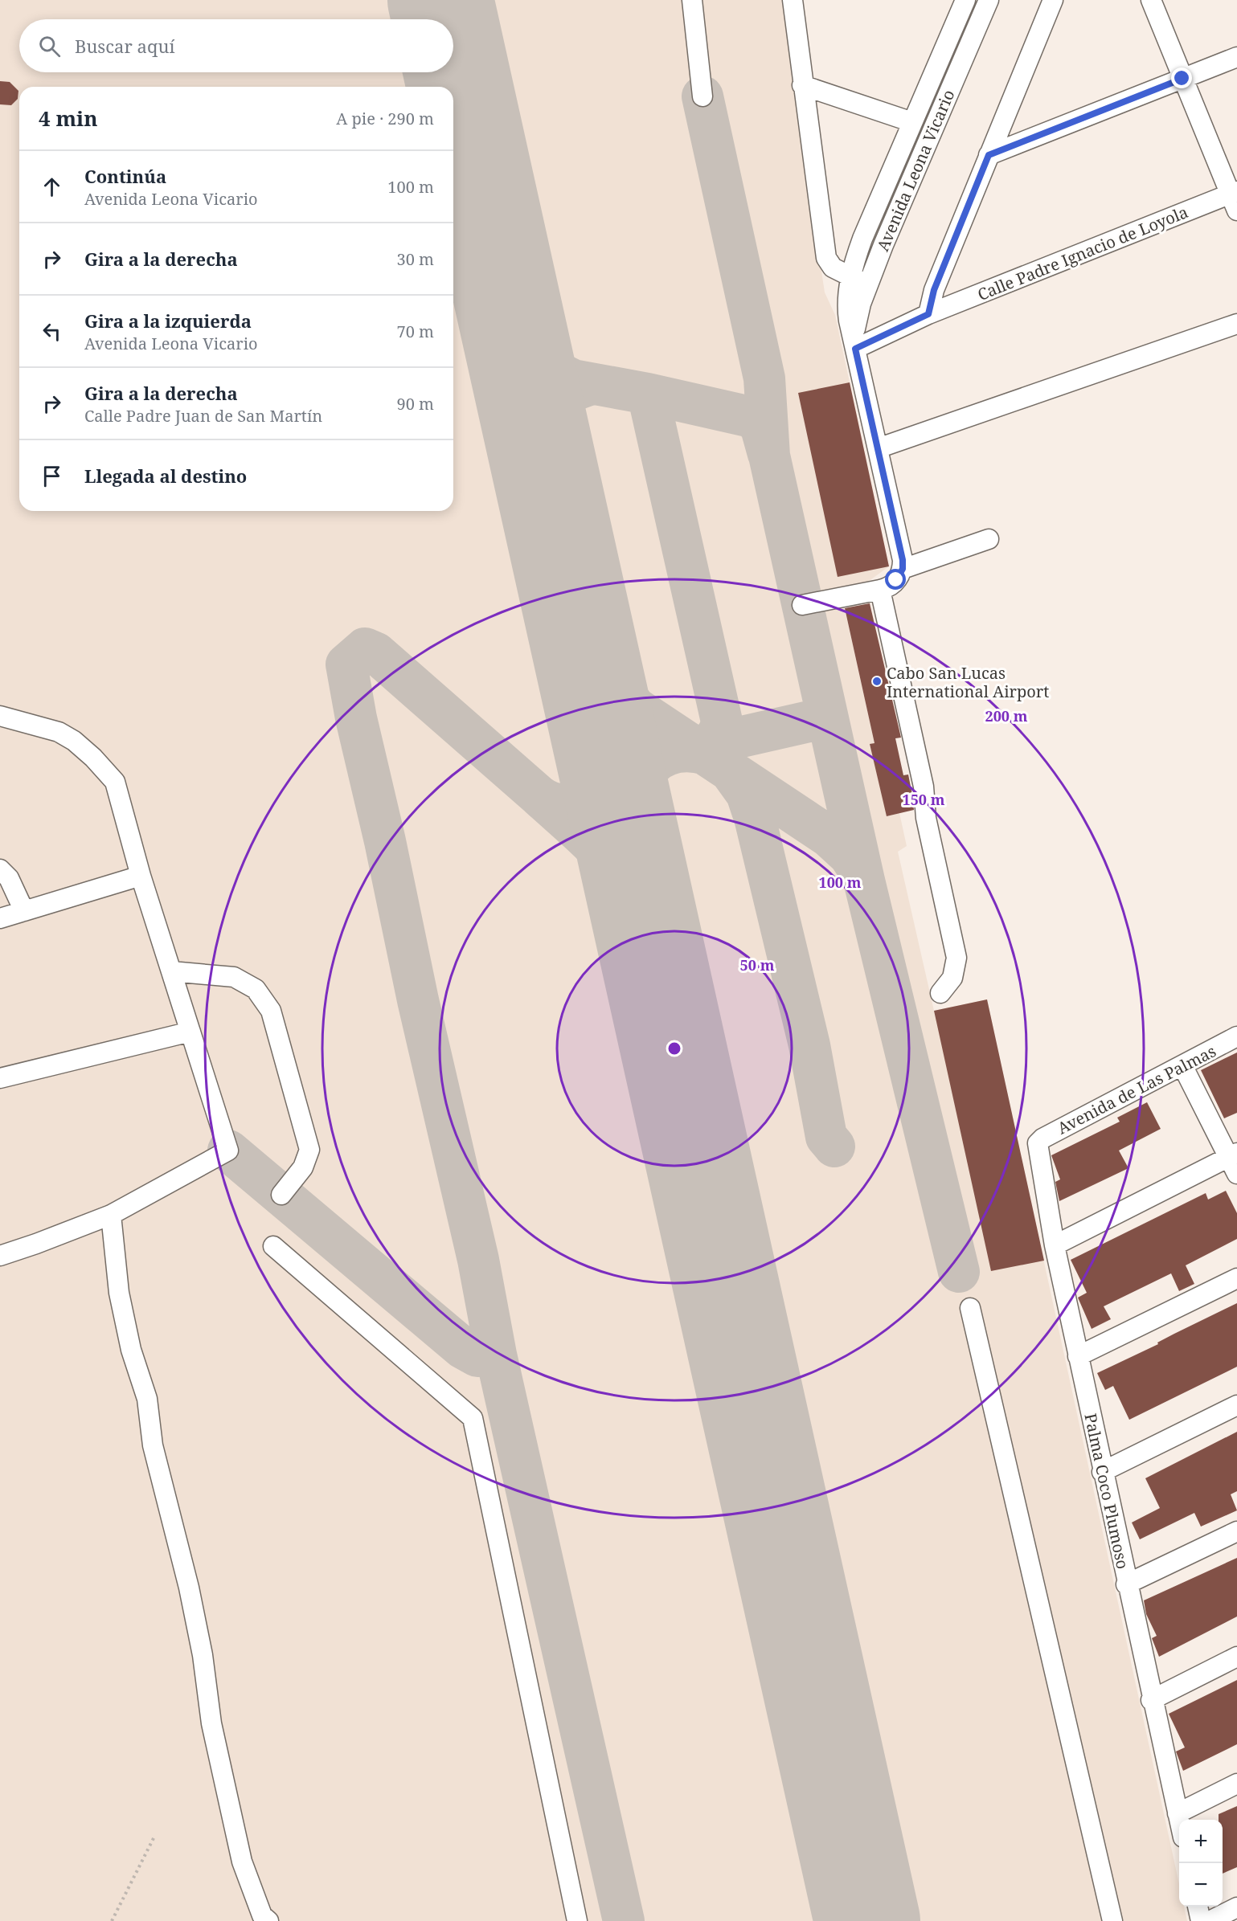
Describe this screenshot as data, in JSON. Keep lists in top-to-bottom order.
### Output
{
  "streets": {
    "street": [
      "Avenida Leona Vicario",
      "Calle Padre Ignacio de Loyola",
      "Avenida de Las Palmas",
      "Palma Coco Plumoso"
    ]
  },
  "crossings": [
    ["Avenida Leona Vicario", "Calle Padre Ignacio de Loyola"],
    ["Avenida de Las Palmas", "Palma Coco Plumoso"]
  ],
  "places": ["Cabo San Lucas International Airport"],
  "page": {
    "search": "Buscar aquí",
    "heading": ["4 min", "A pie · 290 m"],
    "list": [
      ["Continúa", "Avenida Leona Vicario", "100 m"],
      ["Gira a la derecha", "30 m"],
      ["Gira a la izquierda", "Avenida Leona Vicario", "70 m"],
      ["Gira a la derecha", "Calle Padre Juan de San Martín", "90 m"],
      "Llegada al destino"
    ],
    "map_buttons": ["+", "−"]
  },
  "rings": [
    "200 m",
    "150 m",
    "100 m",
    "50 m"
  ]
}
